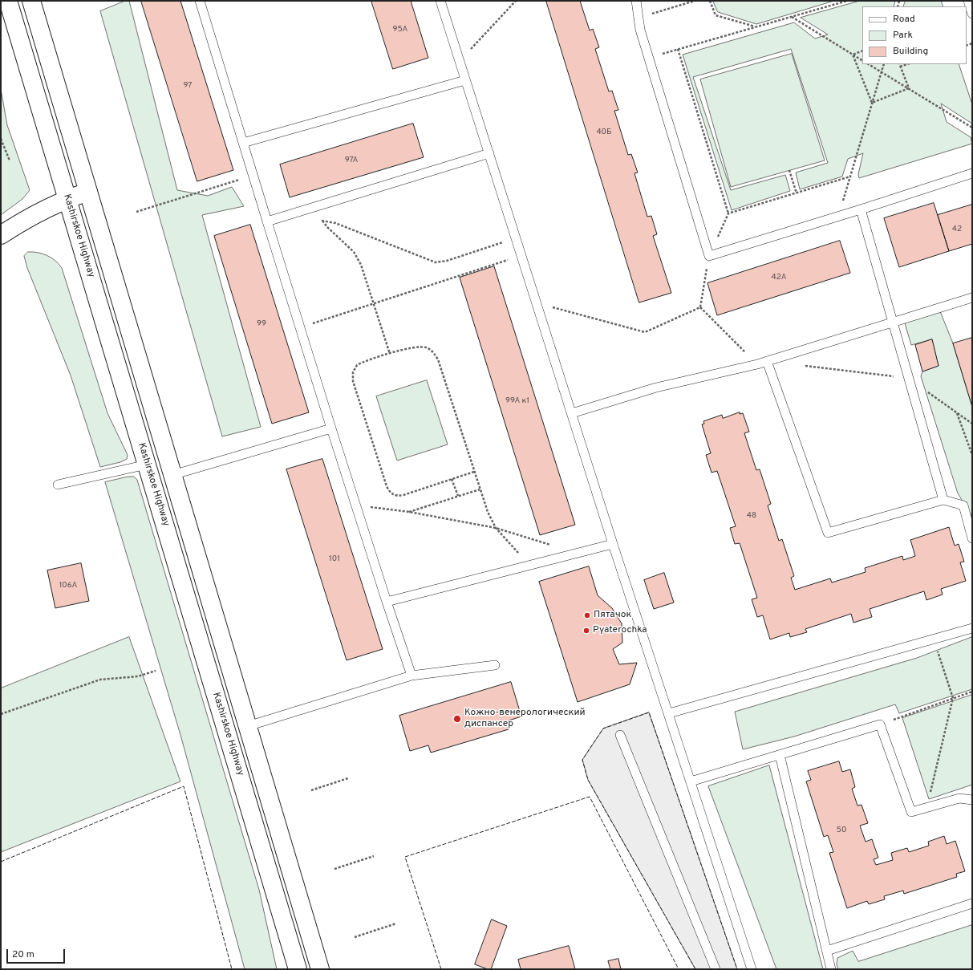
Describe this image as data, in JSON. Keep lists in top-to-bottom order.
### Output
{
  "streets": {
    "main road": ["Kashirskoe Highway"]
  },
  "places": ["Пятачок", "Pyaterochka", "Кожно-венерологический диспансер"],
  "house_numbers": [
    "95А",
    "97",
    "40Б",
    "97А",
    "42",
    "42А",
    "99",
    "99А к1",
    "48",
    "101",
    "106А",
    "50"
  ],
  "legend": ["Road", "Park", "Building"],
  "scale_bar": "20 m"
}
